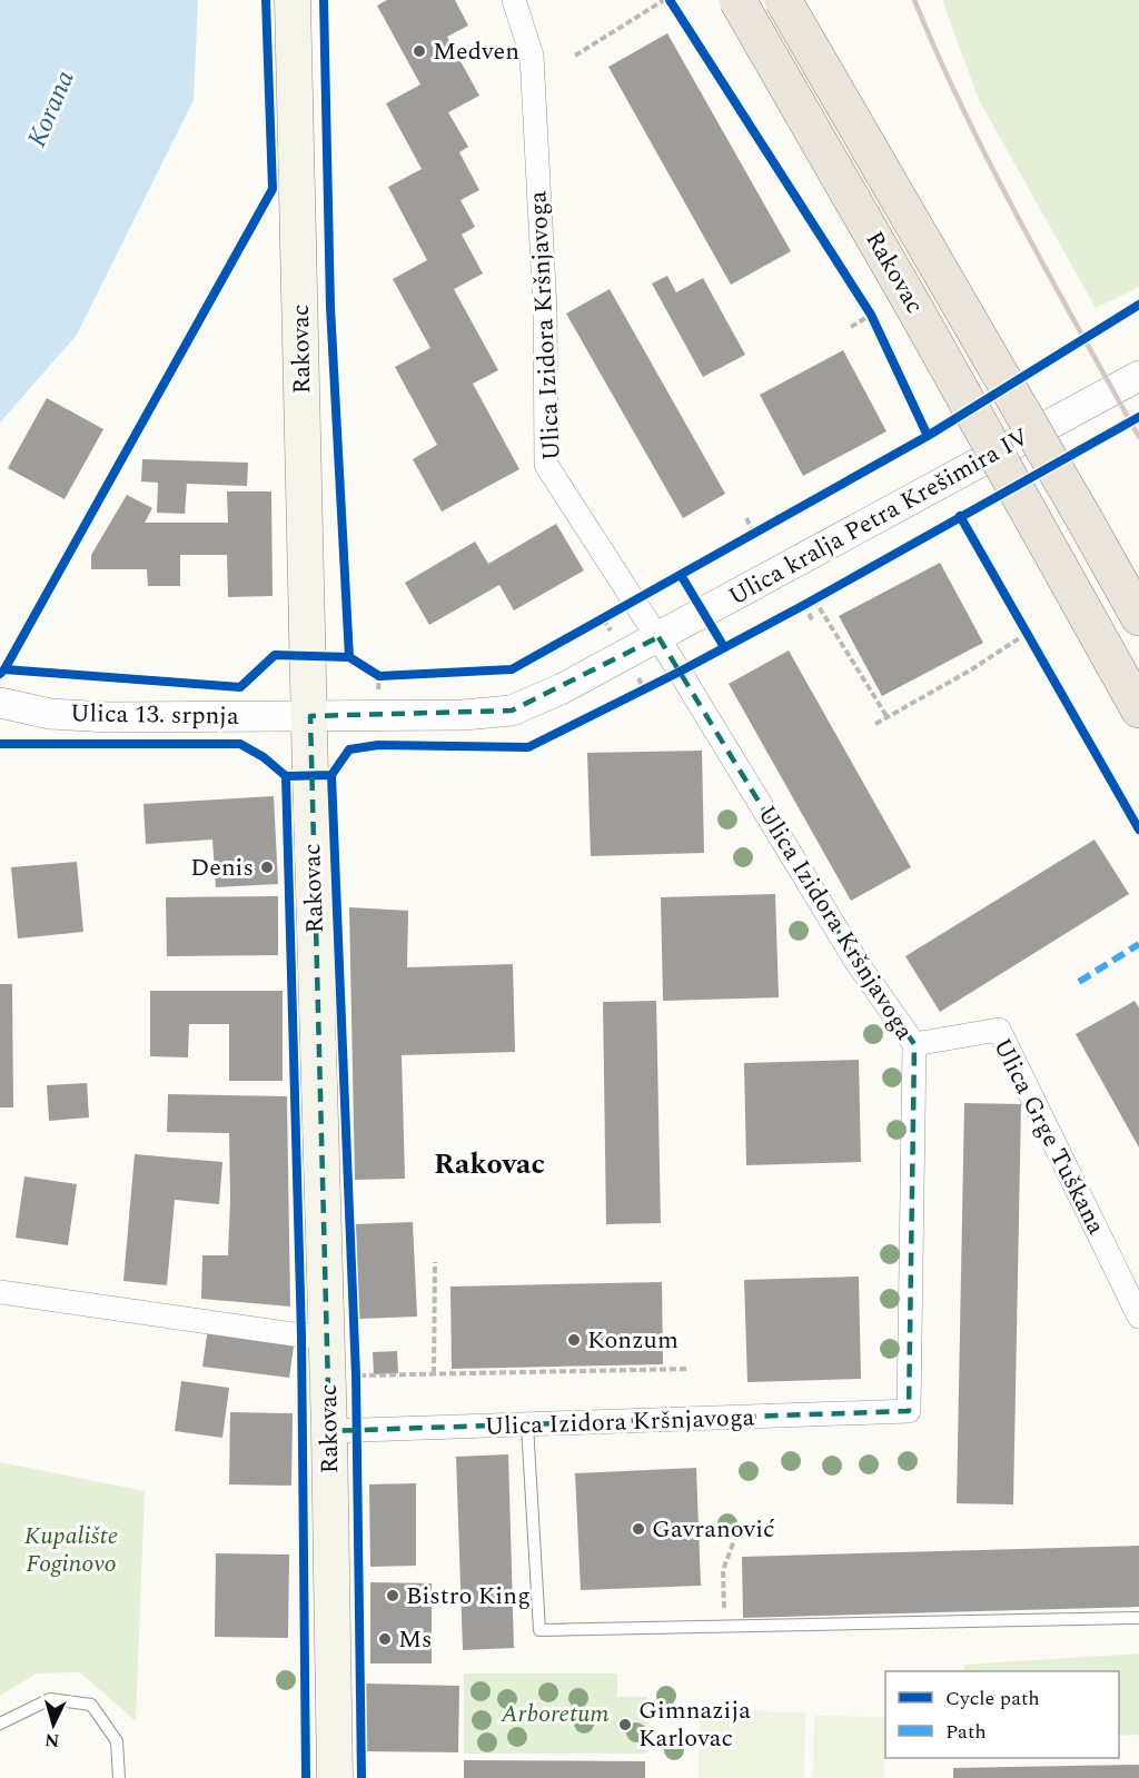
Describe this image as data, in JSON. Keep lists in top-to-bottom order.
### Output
{
  "streets": {
    "highway": ["Rakovac"],
    "street": [
      "Ulica Izidora Kršnjavoga",
      "Ulica kralja Petra Krešimira IV",
      "Ulica 13. srpnja",
      "Ulica Grge Tuškana"
    ]
  },
  "crossings": [
    ["Rakovac", "Ulica Izidora Kršnjavoga"],
    ["Rakovac", "Ulica kralja Petra Krešimira IV"],
    ["Rakovac", "Ulica 13. srpnja"],
    ["Ulica Izidora Kršnjavoga", "Ulica kralja Petra Krešimira IV"],
    ["Ulica Izidora Kršnjavoga", "Ulica Grge Tuškana"],
    ["Ulica kralja Petra Krešimira IV", "Ulica 13. srpnja"]
  ],
  "districts": ["Rakovac"],
  "water": ["Korana"],
  "parks": ["Kupalište Foginovo", "Arboretum"],
  "places": [
    "Medven",
    "Denis",
    "Konzum",
    "Gavranović",
    "Bistro King",
    "Ms",
    "Gimnazija Karlovac"
  ],
  "legend": ["Cycle path", "Path"],
  "north": "bottom"
}
